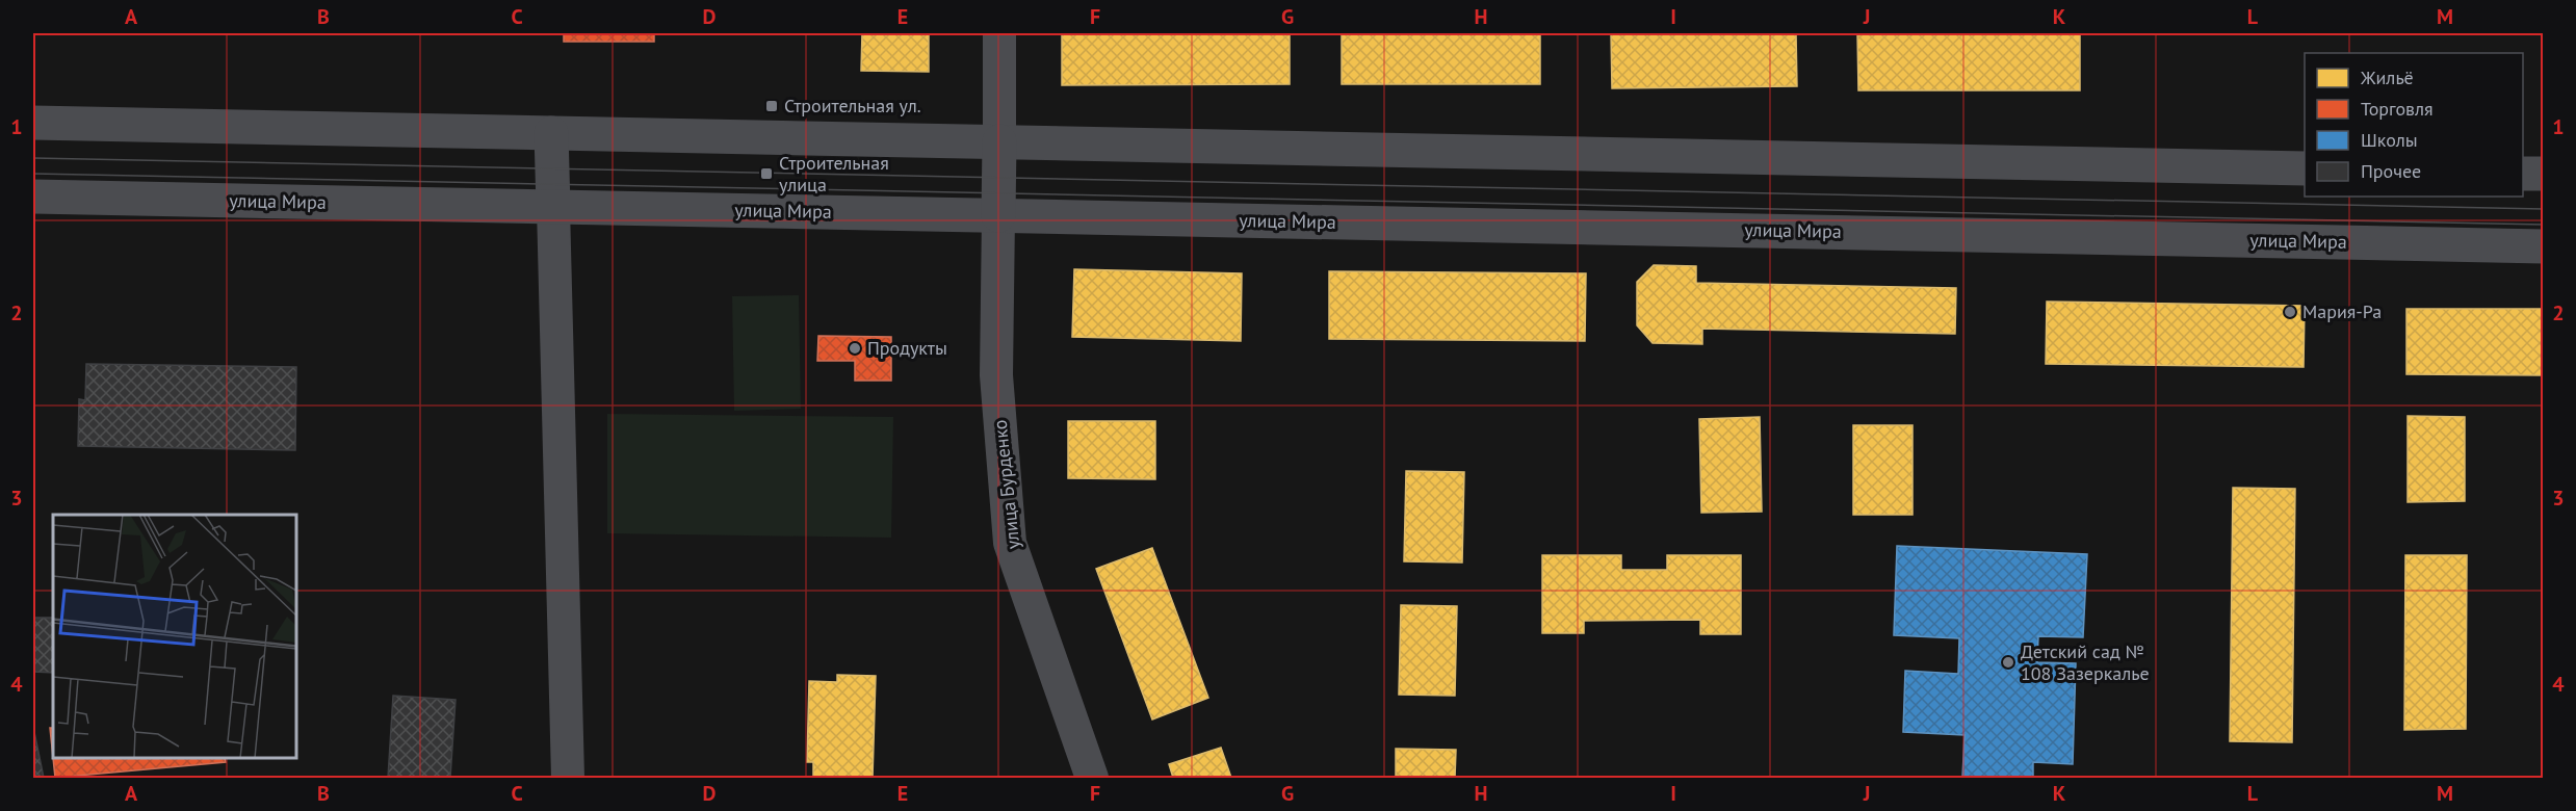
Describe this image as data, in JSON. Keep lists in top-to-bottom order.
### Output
{
  "streets": {
    "street": ["улица Мира", "улица Бурденко"]
  },
  "crossings": [
    ["улица Мира", "улица Бурденко"]
  ],
  "places": {
    "transit": ["Строительная ул.", "Строительная улица"],
    "other": ["Мария-Ра", "Продукты", "Детский сад № 108 Зазеркалье"]
  },
  "legend": [
    "Жильё",
    "Торговля",
    "Школы",
    "Прочее"
  ],
  "grid": {
    "columns": [
      "A",
      "B",
      "C",
      "D",
      "E",
      "F",
      "G",
      "H",
      "I",
      "J",
      "K",
      "L",
      "M"
    ],
    "rows": [
      "1",
      "2",
      "3",
      "4"
    ]
  }
}
